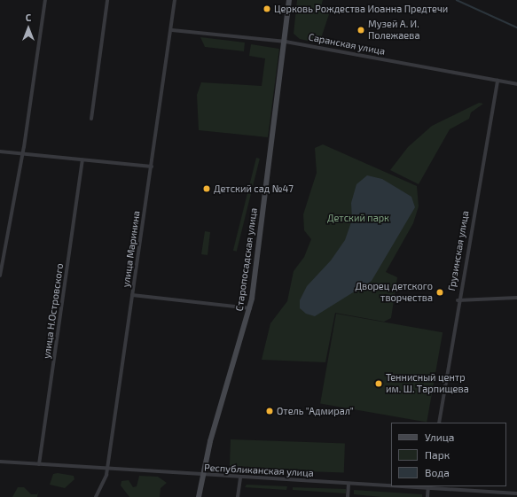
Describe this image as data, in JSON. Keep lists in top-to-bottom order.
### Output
{
  "streets": {
    "main road": ["Старопосадская улица"],
    "street": [
      "Саранская улица",
      "улица Маринина",
      "Грузинская улица",
      "улица Н.Островского",
      "Республиканская улица"
    ]
  },
  "crossings": [
    ["Саранская улица", "улица Маринина"],
    ["Саранская улица", "Грузинская улица"],
    ["Саранская улица", "Старопосадская улица"],
    ["улица Маринина", "Республиканская улица"],
    ["Старопосадская улица", "Республиканская улица"],
    ["улица Н.Островского", "Республиканская улица"]
  ],
  "parks": ["Детский парк"],
  "places": [
    "Церковь Рождества Иоанна Предтечи",
    "Музей А. И. Полежаева",
    "Детский сад №47",
    "Дворец детского творчества",
    "Теннисный центр им. Ш. Тарпищева",
    "Отель \"Адмирал\""
  ],
  "legend": ["Улица", "Парк", "Вода"],
  "north": "top"
}
